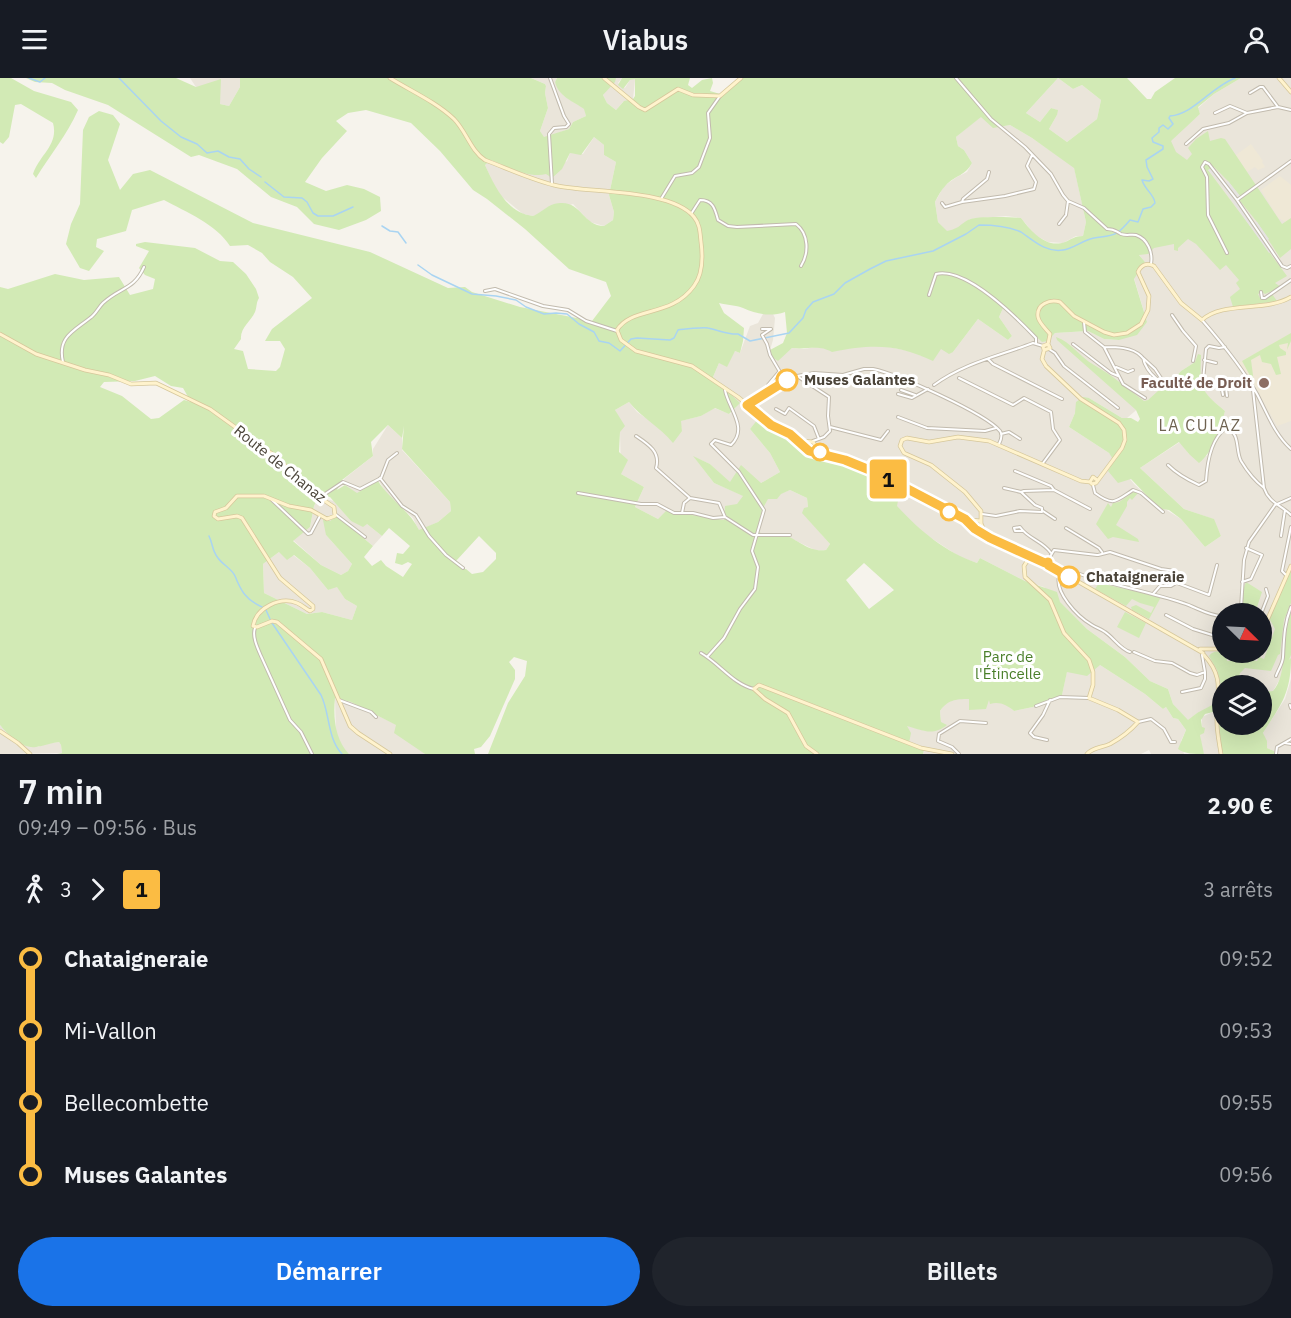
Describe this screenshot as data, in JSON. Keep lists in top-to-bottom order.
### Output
{
  "streets": {
    "street": ["Route de Chanaz"]
  },
  "districts": ["LA CULAZ"],
  "parks": ["Parc de l'Étincelle"],
  "places": ["Muses Galantes", "Faculté de Droit", "Chataigneraie"],
  "lines": ["bus line 1"],
  "north": "bottom right",
  "page": {
    "header": "Viabus",
    "on_map": "1",
    "heading": ["7 min", "09:49 – 09:56 · Bus", "2.90 €"],
    "legs": ["3", "1", "3 arrêts"],
    "list": [
      {
        "name": "Chataigneraie",
        "value": "09:52"
      },
      {
        "name": "Mi-Vallon",
        "value": "09:53"
      },
      {
        "name": "Bellecombette",
        "value": "09:55"
      },
      {
        "name": "Muses Galantes",
        "value": "09:56"
      }
    ],
    "buttons": ["Démarrer", "Billets"]
  }
}
